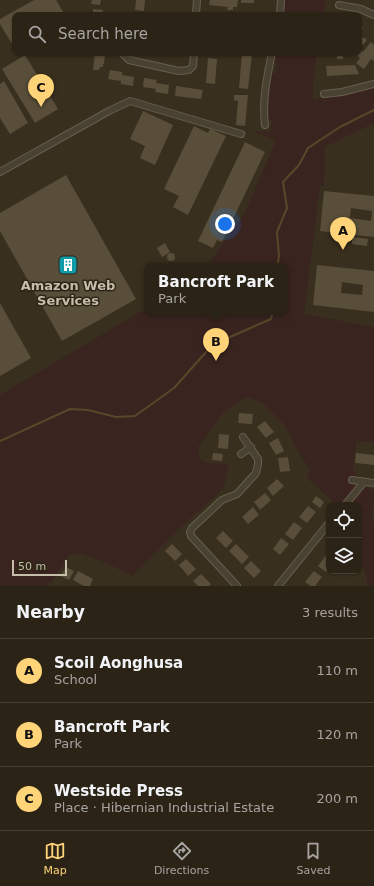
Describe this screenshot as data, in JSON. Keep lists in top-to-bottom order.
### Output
{
  "places": {
    "building": ["Amazon Web Services"]
  },
  "scale_bar": "50 m",
  "page": {
    "search": "Search here",
    "pins": ["C", "A", "B"],
    "popup": ["Bancroft Park", "Park"],
    "scale": "50 m",
    "heading": ["Nearby", "3 results"],
    "list": [
      {
        "mark": "A",
        "name": "Scoil Aonghusa",
        "note": "School",
        "value": "110 m"
      },
      {
        "mark": "B",
        "name": "Bancroft Park",
        "note": "Park",
        "value": "120 m"
      },
      {
        "mark": "C",
        "name": "Westside Press",
        "note": "Place · Hibernian Industrial Estate",
        "value": "200 m"
      }
    ],
    "nav": ["Map", "Directions", "Saved"]
  }
}
